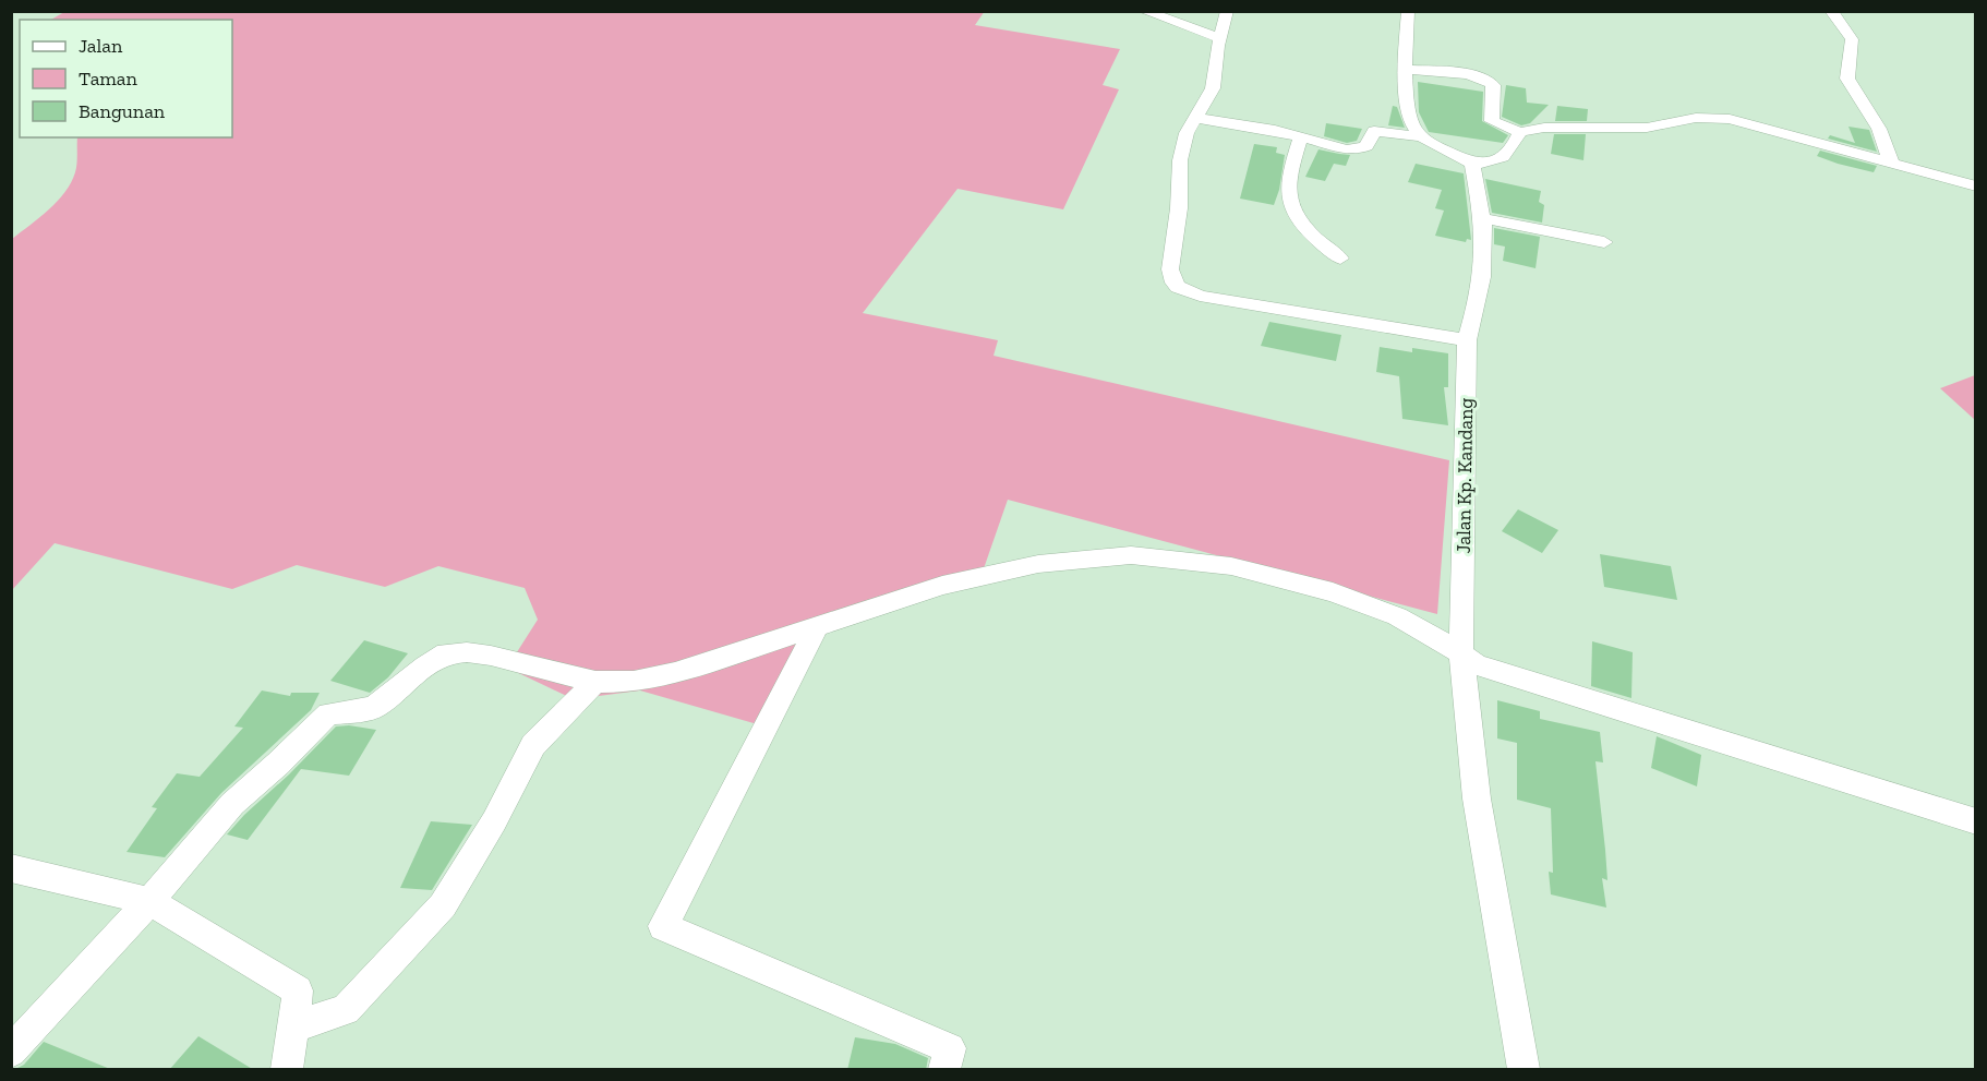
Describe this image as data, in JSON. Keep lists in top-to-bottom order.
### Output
{
  "streets": {
    "street": ["Jalan Kp. Kandang"]
  },
  "legend": ["Jalan", "Taman", "Bangunan"]
}
